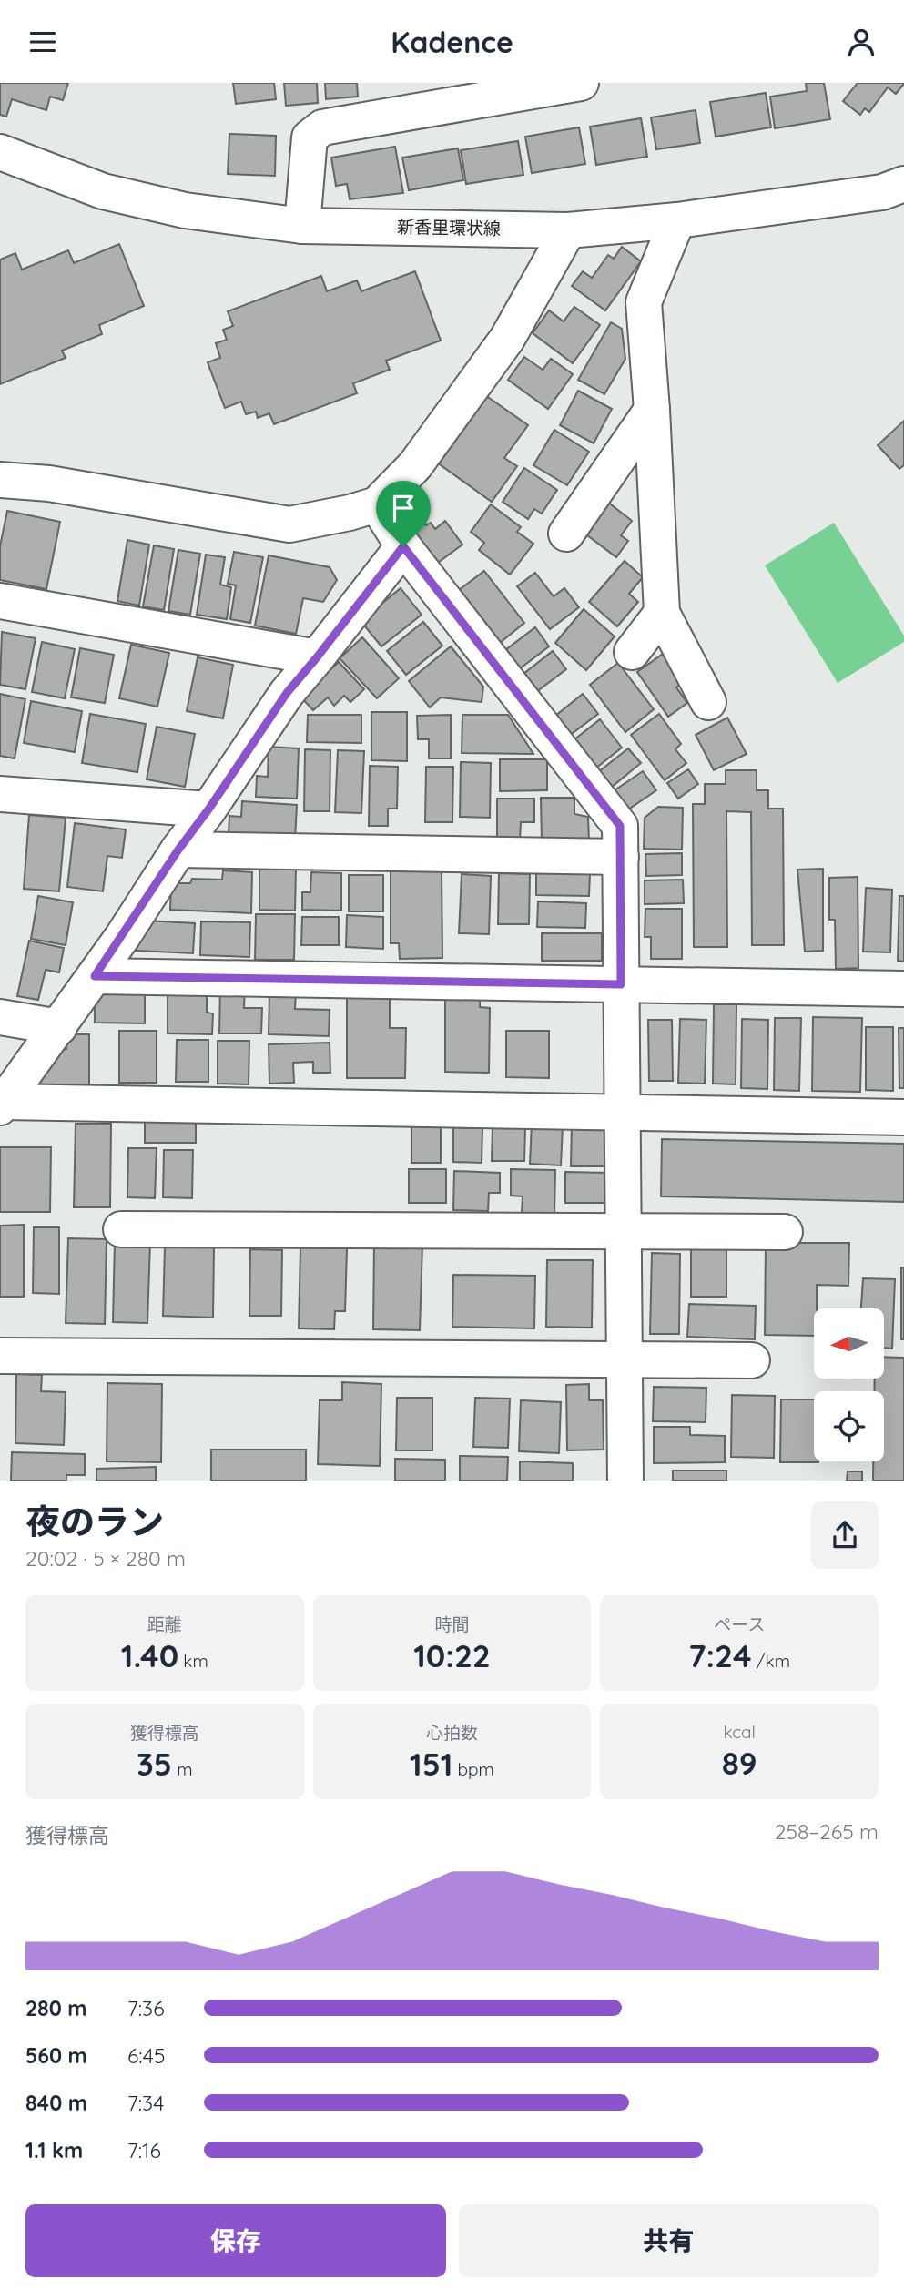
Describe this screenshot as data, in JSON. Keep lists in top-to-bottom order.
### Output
{
  "streets": {
    "street": ["新香里環状線"]
  },
  "north": "left",
  "page": {
    "header": "Kadence",
    "heading": ["夜のラン", "20:02 · 5 × 280 m"],
    "stats": [
      ["距離", "1.40 km"],
      ["時間", "10:22"],
      ["ペース", "7:24 /km"],
      ["獲得標高", "35 m"],
      ["心拍数", "151 bpm"],
      ["kcal", "89"]
    ],
    "chart": ["獲得標高", "258–265 m"],
    "list": [
      {
        "name": "280 m",
        "note": "7:36"
      },
      {
        "name": "560 m",
        "note": "6:45"
      },
      {
        "name": "840 m",
        "note": "7:34"
      },
      {
        "name": "1.1 km",
        "note": "7:16"
      }
    ],
    "buttons": ["保存", "共有"]
  }
}
